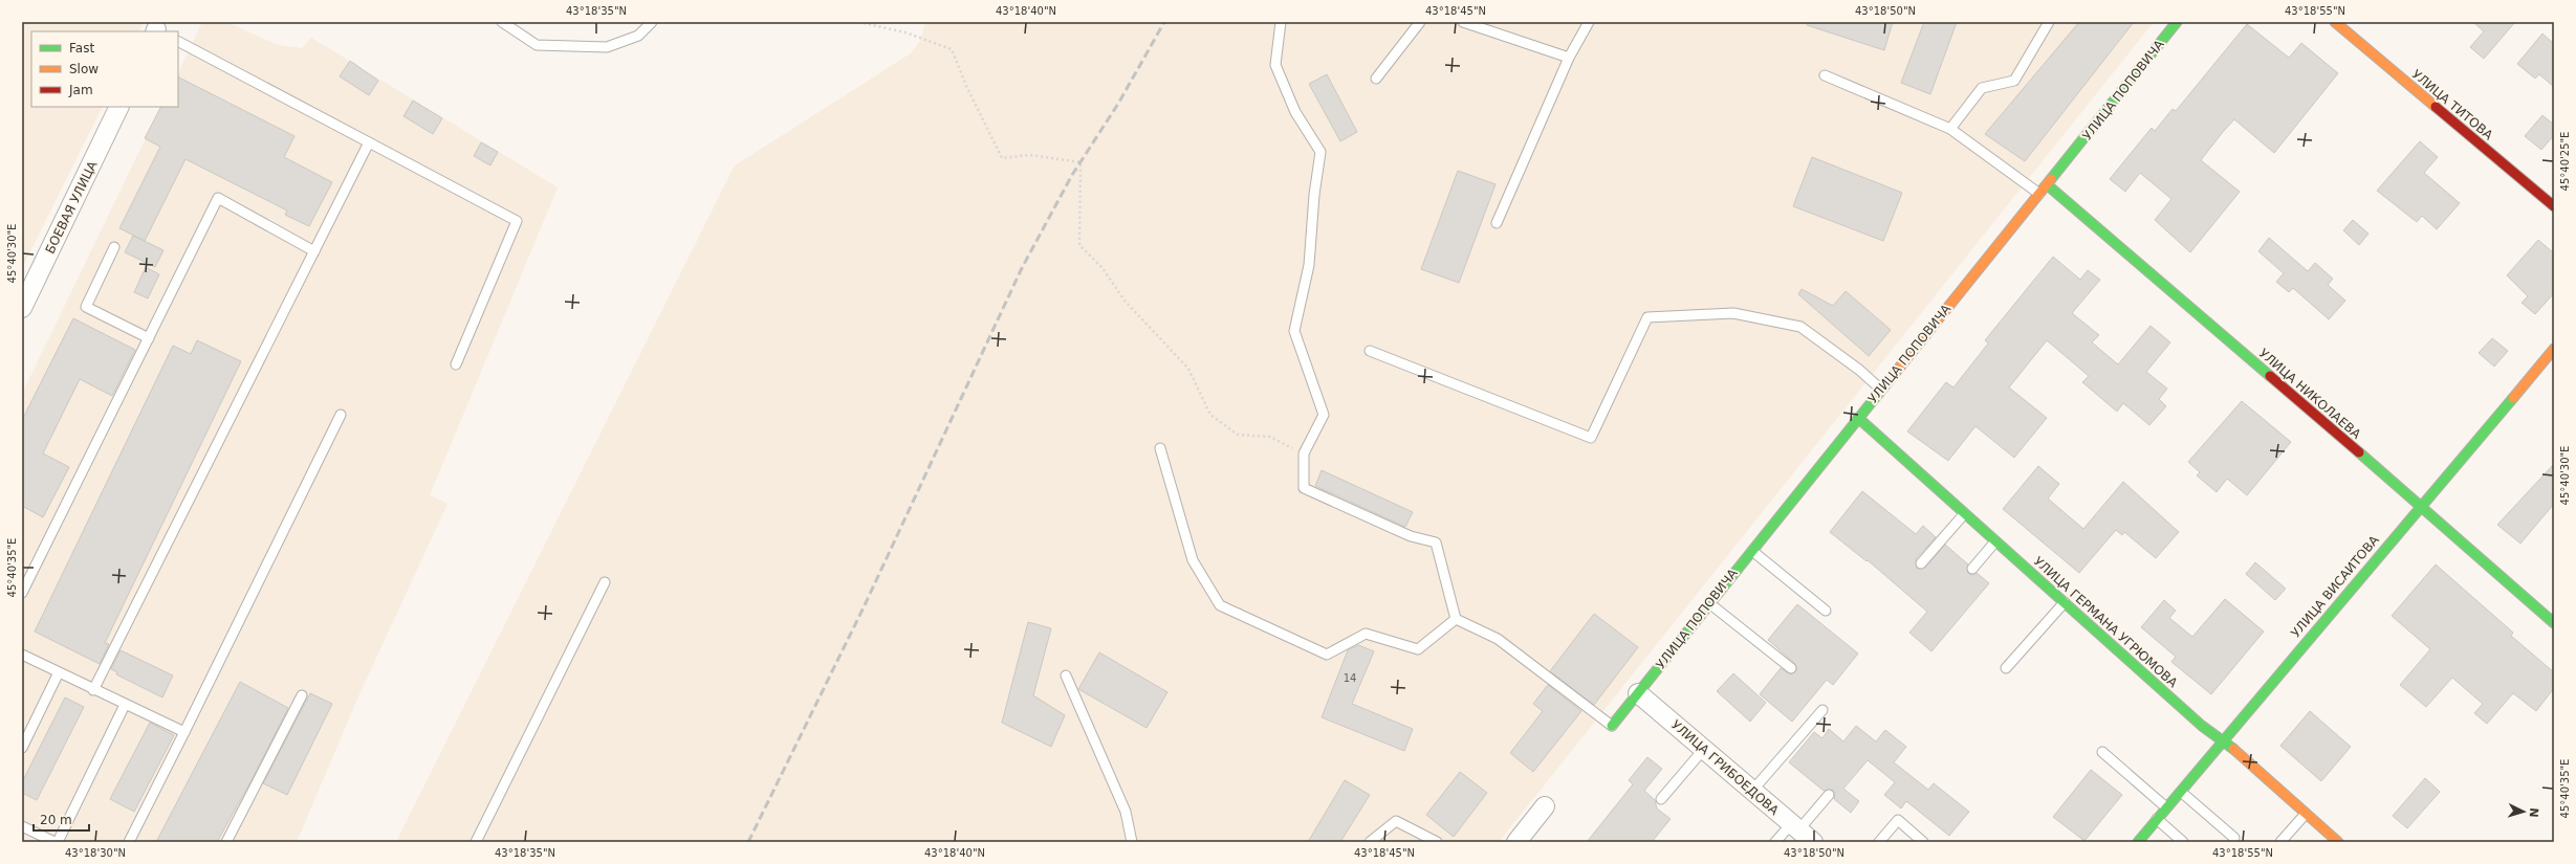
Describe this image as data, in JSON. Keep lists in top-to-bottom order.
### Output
{
  "streets": {
    "street": [
      "УЛИЦА ПОПОВИЧА",
      "УЛИЦА ТИТОВА",
      "БОЕВАЯ УЛИЦА",
      "УЛИЦА НИКОЛАЕВА",
      "УЛИЦА ВИСАИТОВА",
      "УЛИЦА ГЕРМАНА УГРЮМОВА",
      "УЛИЦА ГРИБОЕДОВА"
    ]
  },
  "crossings": [
    ["УЛИЦА ПОПОВИЧА", "УЛИЦА НИКОЛАЕВА"],
    ["УЛИЦА ПОПОВИЧА", "УЛИЦА ГЕРМАНА УГРЮМОВА"],
    ["УЛИЦА ПОПОВИЧА", "УЛИЦА ГРИБОЕДОВА"],
    ["УЛИЦА НИКОЛАЕВА", "УЛИЦА ВИСАИТОВА"],
    ["УЛИЦА ВИСАИТОВА", "УЛИЦА ГЕРМАНА УГРЮМОВА"]
  ],
  "house_numbers": ["14"],
  "legend": ["Fast", "Slow", "Jam"],
  "scale_bar": "20 m",
  "north": "right",
  "coordinates": [
    "43°18'35\"N",
    "43°18'40\"N",
    "43°18'45\"N",
    "43°18'50\"N",
    "43°18'55\"N",
    "45°40'25\"E",
    "45°40'30\"E",
    "45°40'35\"E",
    "43°18'30\"N"
  ]
}
